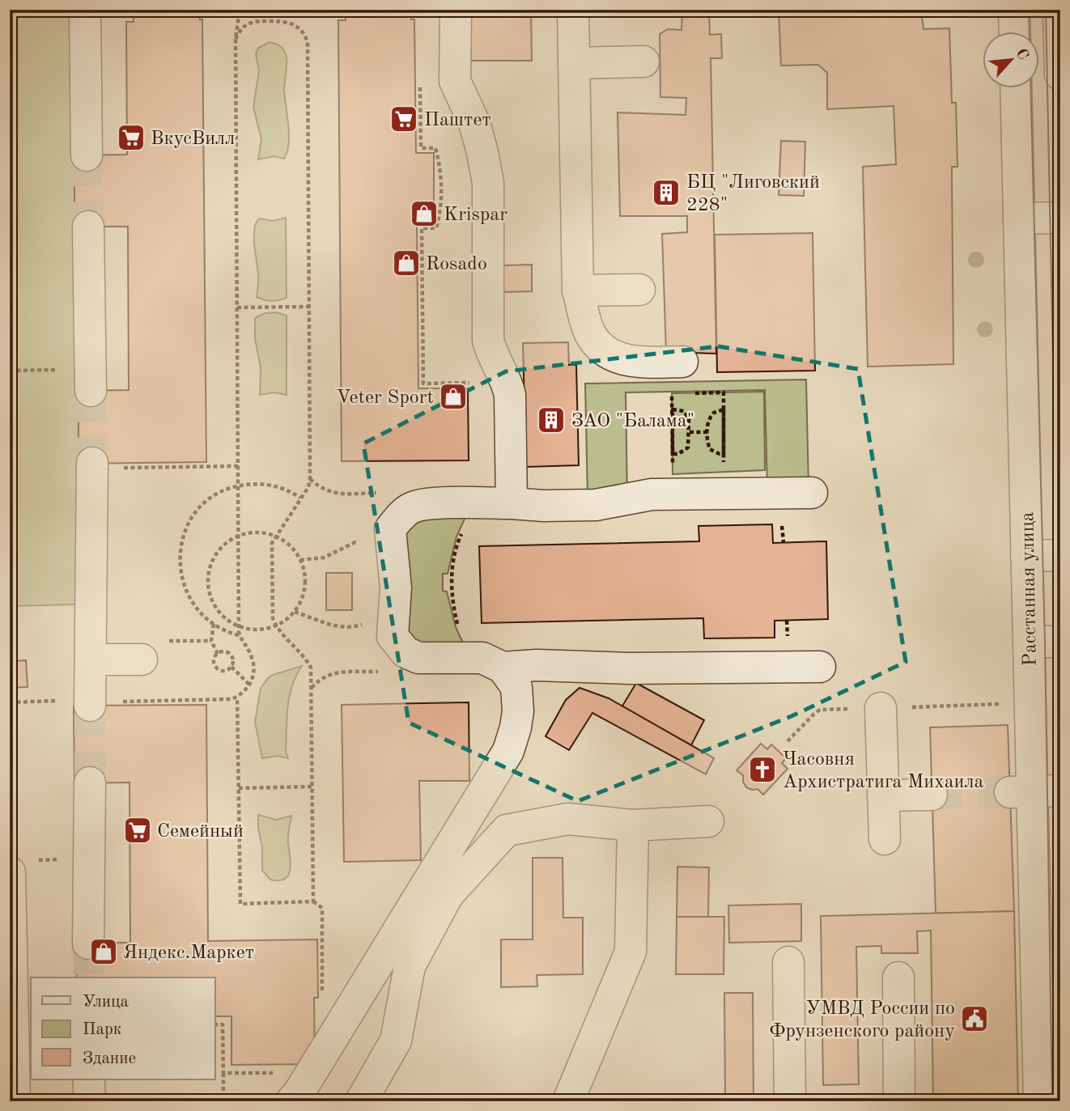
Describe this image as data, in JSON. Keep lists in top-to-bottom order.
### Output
{
  "streets": {
    "street": ["Расстанная улица"]
  },
  "places": {
    "supermarket": ["Паштет", "ВкусВилл", "Семейный"],
    "building": ["БЦ \"Лиговский 228\"", "ЗАО \"Балама\""],
    "shop": [
      "Krispar",
      "Rosado",
      "Veter Sport",
      "Яндекс.Маркет"
    ],
    "church": ["Часовня Архистратига Михаила"],
    "public building": ["УМВД России по Фрунзенского району"]
  },
  "legend": ["Улица", "Парк", "Здание"],
  "north": "top right"
}
